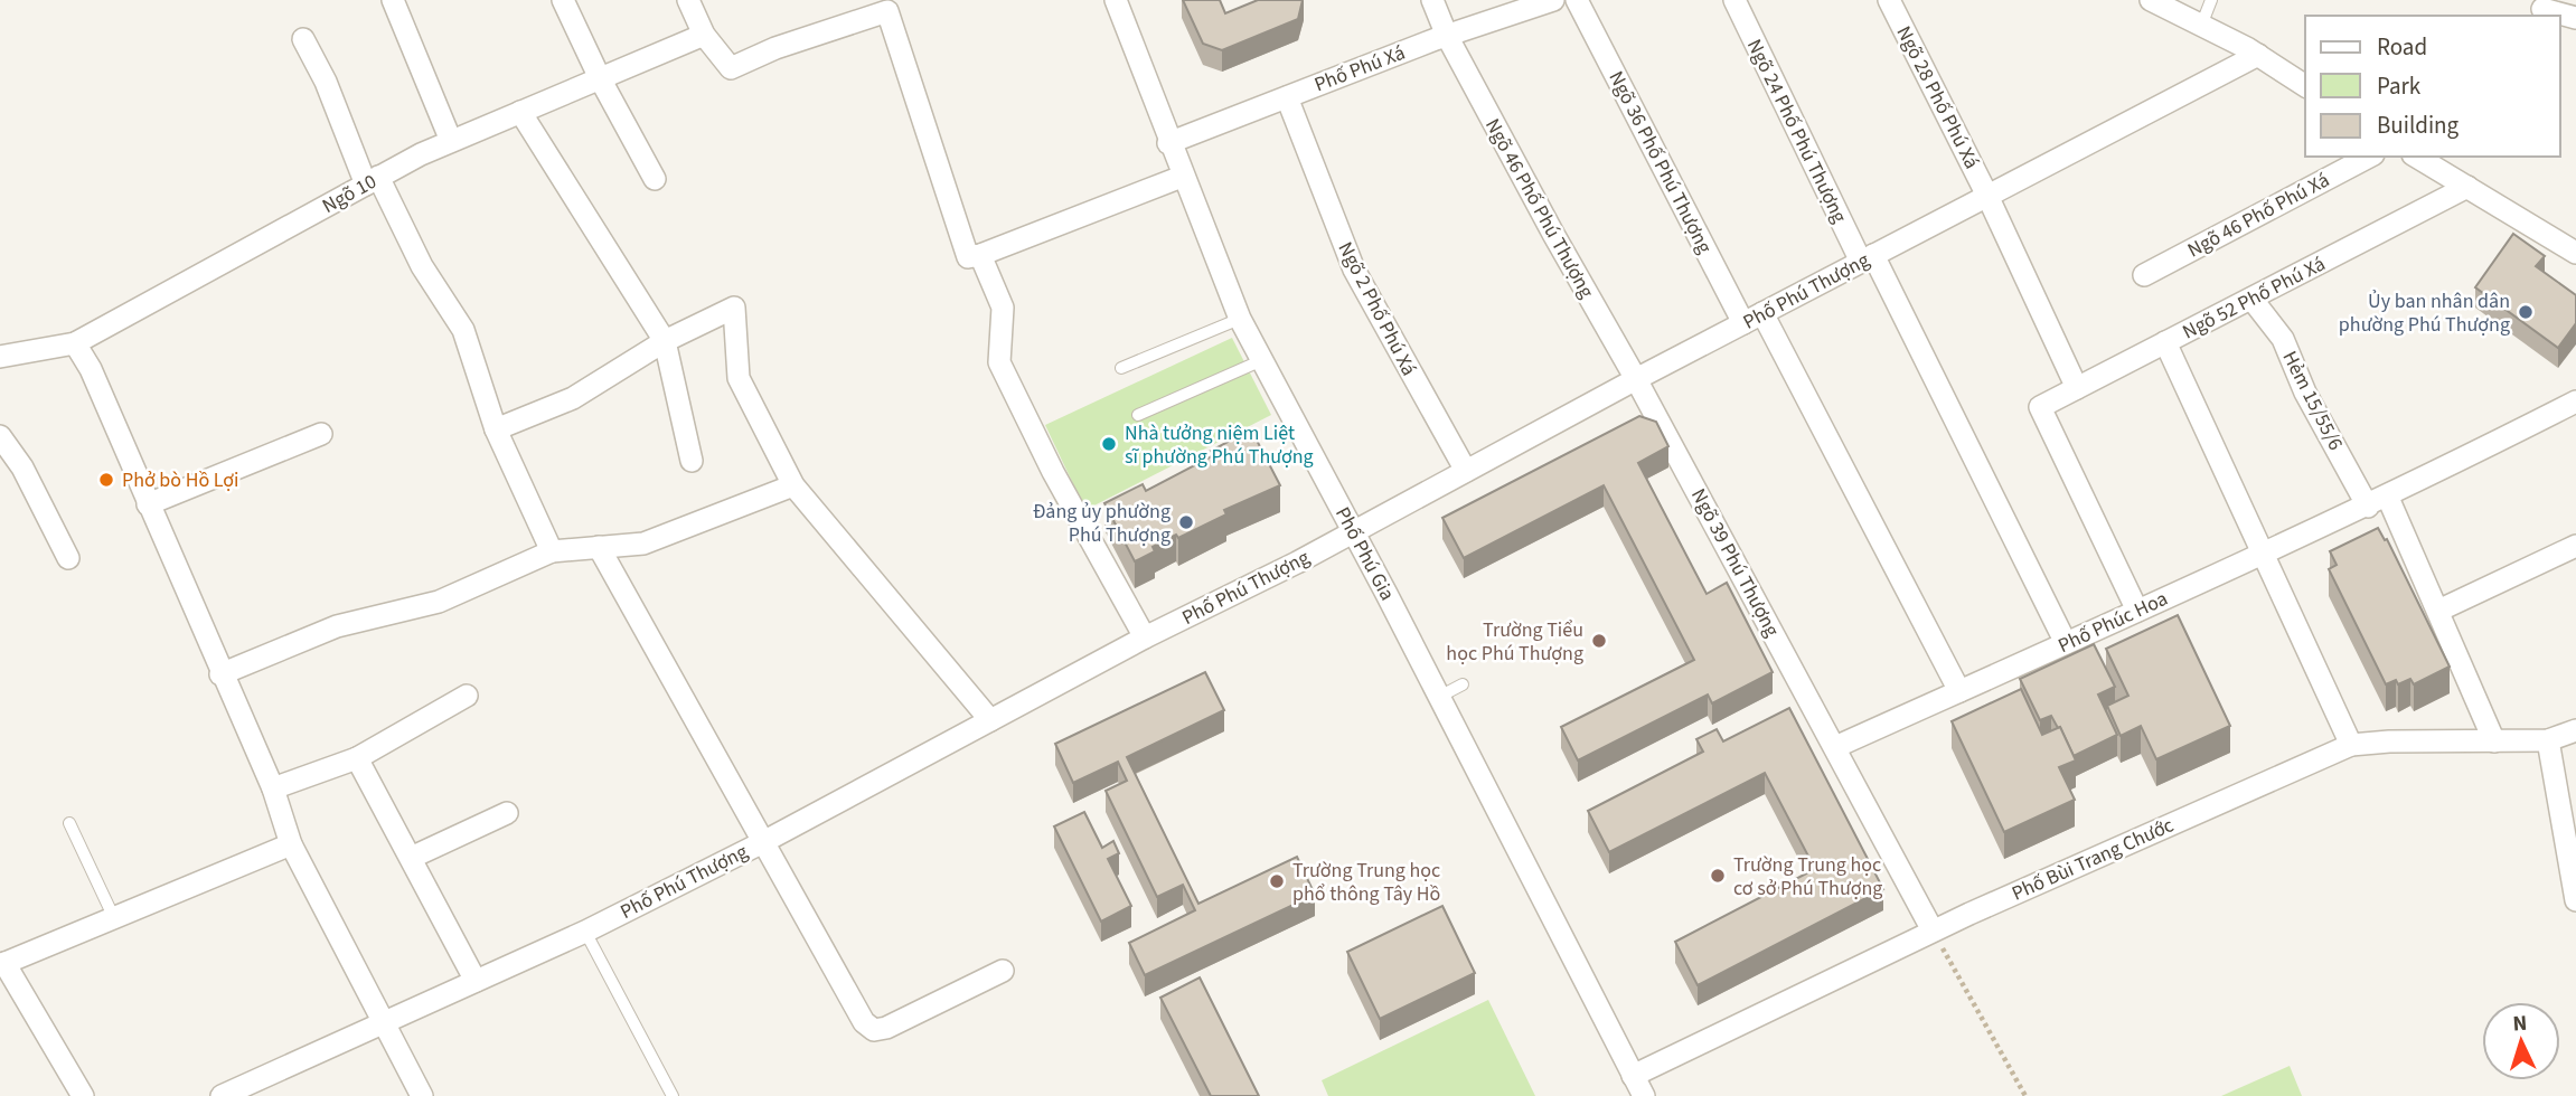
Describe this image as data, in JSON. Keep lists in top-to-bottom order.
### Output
{
  "streets": {
    "street": [
      "Phố Phú Xá",
      "Ngõ 28 Phố Phú Xá",
      "Ngõ 24 Phố Phú Thượng",
      "Ngõ 36 Phố Phú Thượng",
      "Ngõ 10",
      "Ngõ 46 Phố Phú Thượng",
      "Ngõ 46 Phố Phú Xá",
      "Phố Phú Thượng",
      "Ngõ 52 Phố Phú Xá",
      "Ngõ 2 Phố Phú Xá",
      "Hẻm 15/55/6",
      "Phố Phú Gia",
      "Ngõ 39 Phú Thượng",
      "Phố Phúc Hoa",
      "Phố Bùi Trang Chước"
    ]
  },
  "crossings": [
    ["Phố Phú Xá", "Ngõ 46 Phố Phú Thượng"],
    ["Phố Phú Xá", "Ngõ 2 Phố Phú Xá"],
    ["Phố Phú Xá", "Phố Phú Gia"],
    ["Ngõ 28 Phố Phú Xá", "Phố Phú Thượng"],
    ["Ngõ 28 Phố Phú Xá", "Ngõ 52 Phố Phú Xá"],
    ["Ngõ 24 Phố Phú Thượng", "Phố Phú Thượng"],
    ["Ngõ 24 Phố Phú Thượng", "Phố Phúc Hoa"],
    ["Ngõ 36 Phố Phú Thượng", "Phố Phú Thượng"],
    ["Ngõ 36 Phố Phú Thượng", "Phố Phúc Hoa"],
    ["Ngõ 46 Phố Phú Thượng", "Phố Phú Thượng"],
    ["Ngõ 46 Phố Phú Thượng", "Ngõ 39 Phú Thượng"],
    ["Phố Phú Thượng", "Ngõ 2 Phố Phú Xá"],
    ["Phố Phú Thượng", "Phố Phú Gia"],
    ["Phố Phú Thượng", "Ngõ 39 Phú Thượng"],
    ["Ngõ 52 Phố Phú Xá", "Hẻm 15/55/6"],
    ["Ngõ 52 Phố Phú Xá", "Phố Phúc Hoa"],
    ["Hẻm 15/55/6", "Phố Phúc Hoa"],
    ["Hẻm 15/55/6", "Phố Bùi Trang Chước"],
    ["Phố Phú Gia", "Phố Bùi Trang Chước"],
    ["Ngõ 39 Phú Thượng", "Phố Phúc Hoa"]
  ],
  "places": [
    "Ủy ban nhân dân phường Phú Thượng",
    "Nhà tưởng niệm Liệt sĩ phường Phú Thượng",
    "Phở bò Hồ Lợi",
    "Đảng ủy phường Phú Thượng",
    "Trường Tiểu học Phú Thượng",
    "Trường Trung học cơ sở Phú Thượng",
    "Trường Trung học phổ thông Tây Hồ"
  ],
  "legend": ["Road", "Park", "Building"],
  "north": "top"
}
